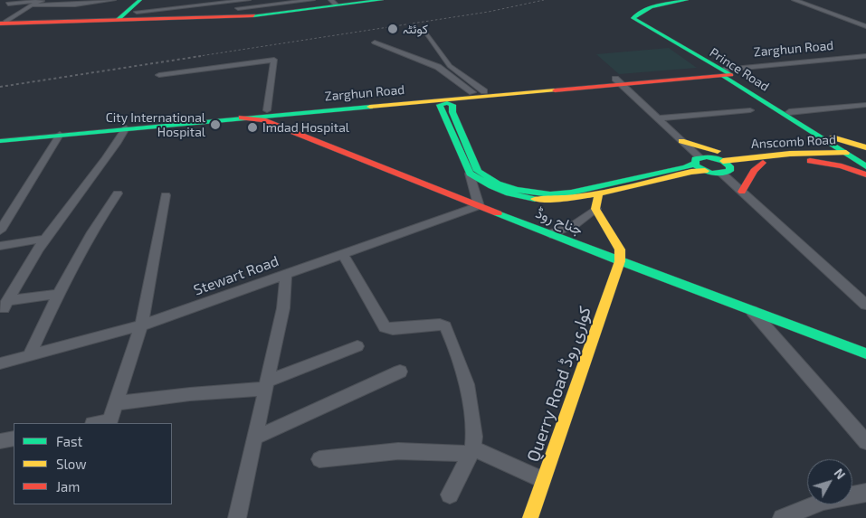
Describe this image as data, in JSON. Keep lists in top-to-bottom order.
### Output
{
  "streets": {
    "main road": [
      "Zarghun Road",
      "Prince Road",
      "Anscomb Road",
      "جناح روڈ",
      "Querry Road کواری روڈ"
    ],
    "street": ["Stewart Road"]
  },
  "crossings": [
    ["Zarghun Road", "Prince Road"],
    ["Zarghun Road", "جناح روڈ"],
    ["Prince Road", "Anscomb Road"],
    ["جناح روڈ", "Stewart Road"],
    ["جناح روڈ", "Querry Road کواری روڈ"]
  ],
  "places": ["کوئٹہ", "City International Hospital", "Imdad Hospital"],
  "legend": ["Fast", "Slow", "Jam"],
  "north": "top right"
}
